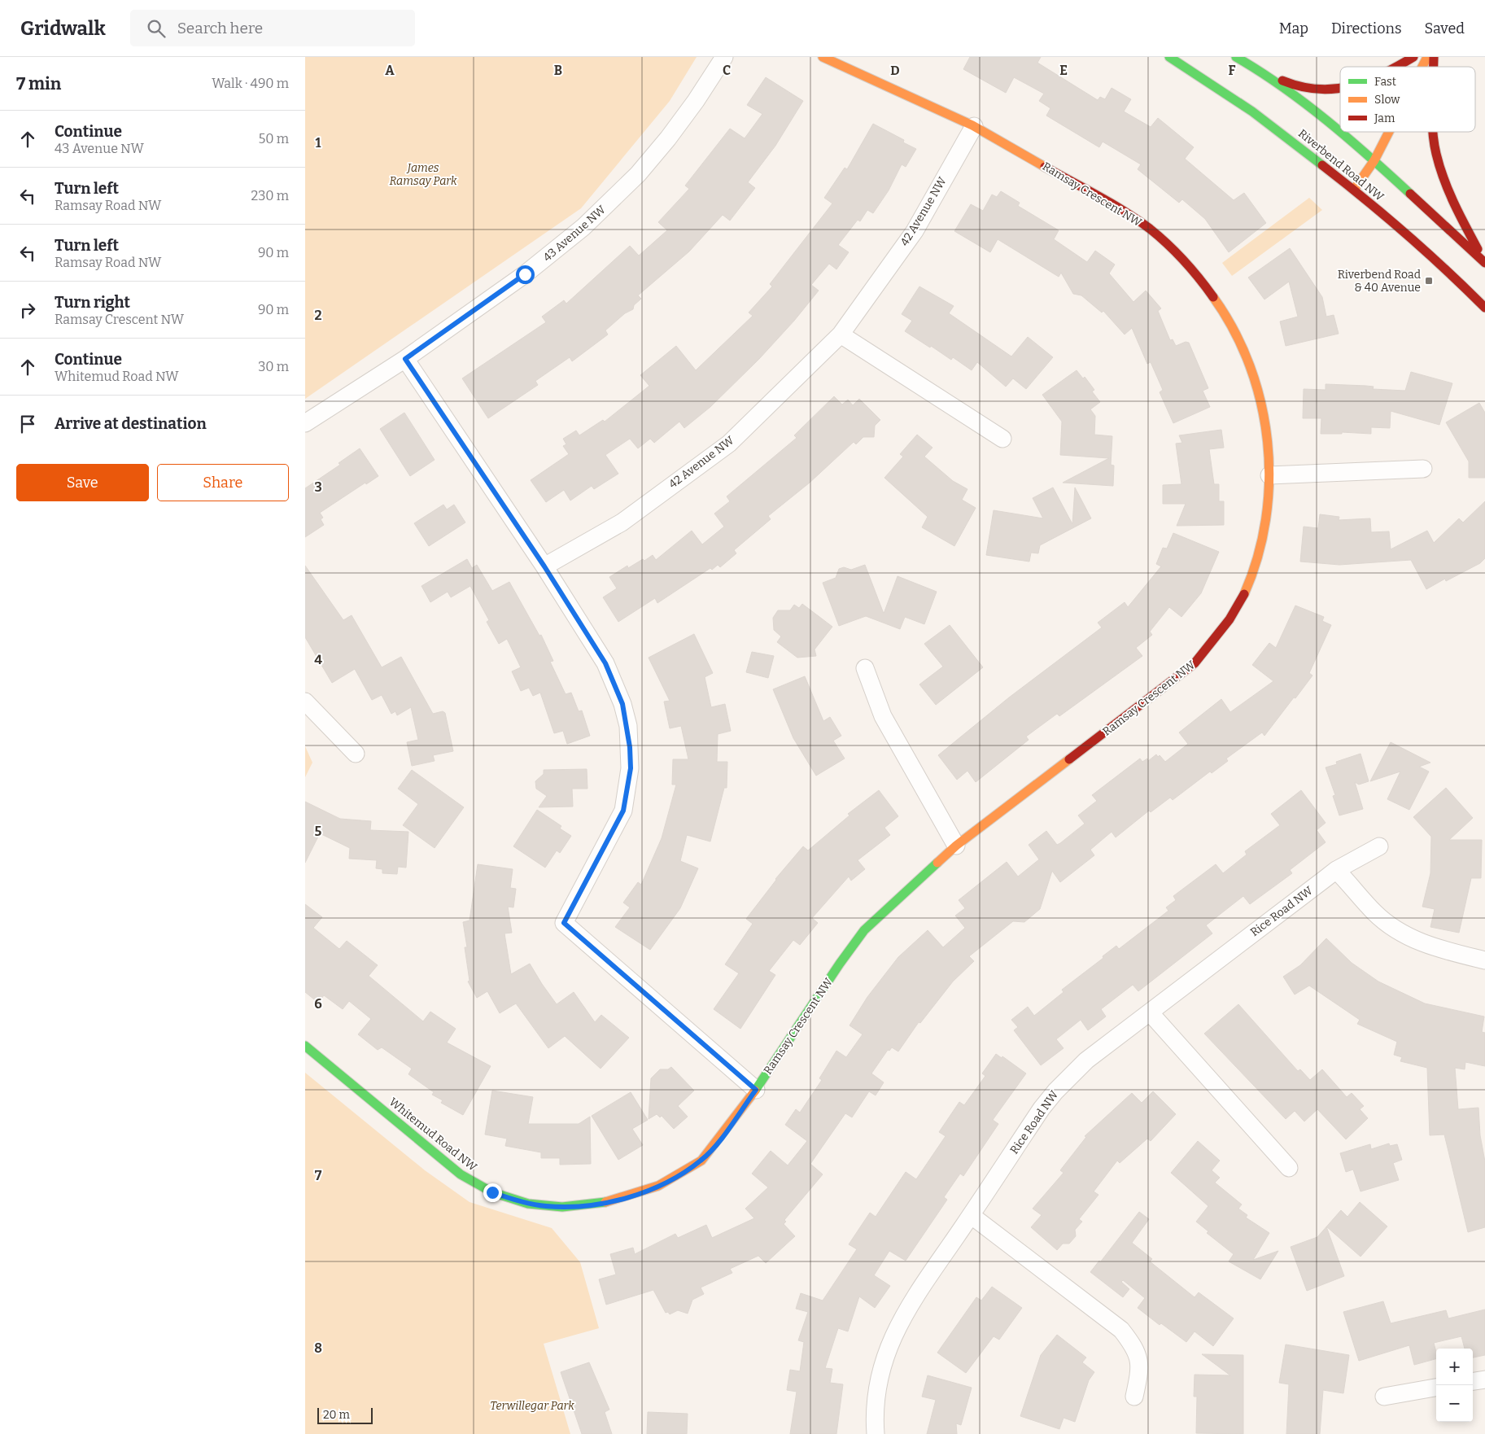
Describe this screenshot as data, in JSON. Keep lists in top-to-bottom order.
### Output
{
  "streets": {
    "street": [
      "Riverbend Road NW",
      "Ramsay Crescent NW",
      "42 Avenue NW",
      "43 Avenue NW",
      "Rice Road NW",
      "Whitemud Road NW"
    ]
  },
  "crossings": [
    ["Ramsay Crescent NW", "42 Avenue NW"],
    ["Ramsay Crescent NW", "Whitemud Road NW"]
  ],
  "parks": ["James Ramsay Park", "Terwillegar Park"],
  "places": {
    "transit": ["Riverbend Road & 40 Avenue"]
  },
  "legend": ["Fast", "Slow", "Jam"],
  "scale_bar": "20 m",
  "page": {
    "header": "Gridwalk",
    "search": "Search here",
    "nav": ["Map", "Directions", "Saved"],
    "heading": ["7 min", "Walk · 490 m"],
    "list": [
      ["Continue", "43 Avenue NW", "50 m"],
      ["Turn left", "Ramsay Road NW", "230 m"],
      ["Turn left", "Ramsay Road NW", "90 m"],
      ["Turn right", "Ramsay Crescent NW", "90 m"],
      ["Continue", "Whitemud Road NW", "30 m"],
      "Arrive at destination"
    ],
    "buttons": ["Save", "Share"],
    "map_buttons": ["+", "−"],
    "scale": "20 m"
  },
  "grid": {
    "columns": [
      "A",
      "B",
      "C",
      "D",
      "E",
      "F"
    ],
    "rows": [
      "1",
      "2",
      "3",
      "4",
      "5",
      "6",
      "7",
      "8"
    ]
  }
}
